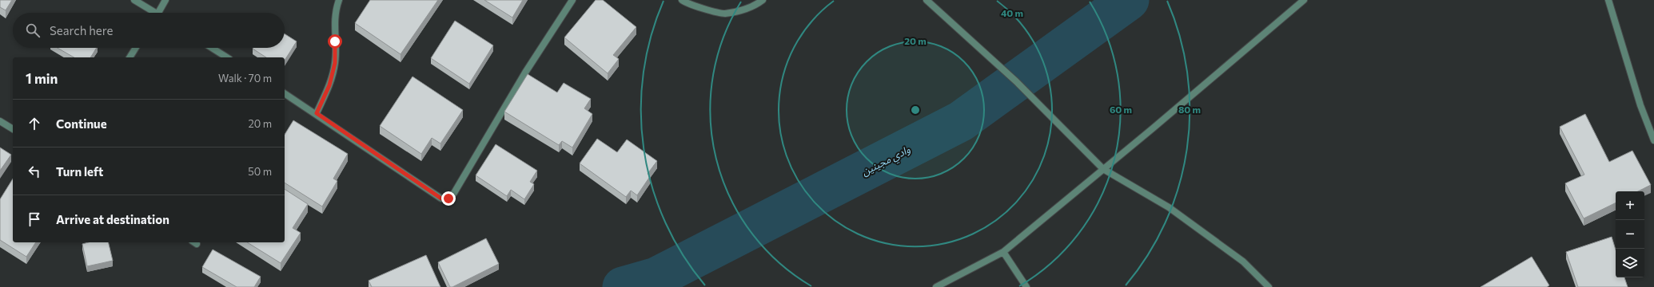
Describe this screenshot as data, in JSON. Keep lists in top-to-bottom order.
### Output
{
  "water": ["وادي مجينين"],
  "page": {
    "search": "Search here",
    "heading": ["1 min", "Walk · 70 m"],
    "list": [
      ["Continue", "20 m"],
      ["Turn left", "50 m"],
      "Arrive at destination"
    ],
    "map_buttons": ["+", "−"]
  },
  "rings": [
    "40 m",
    "20 m",
    "60 m",
    "80 m"
  ]
}
